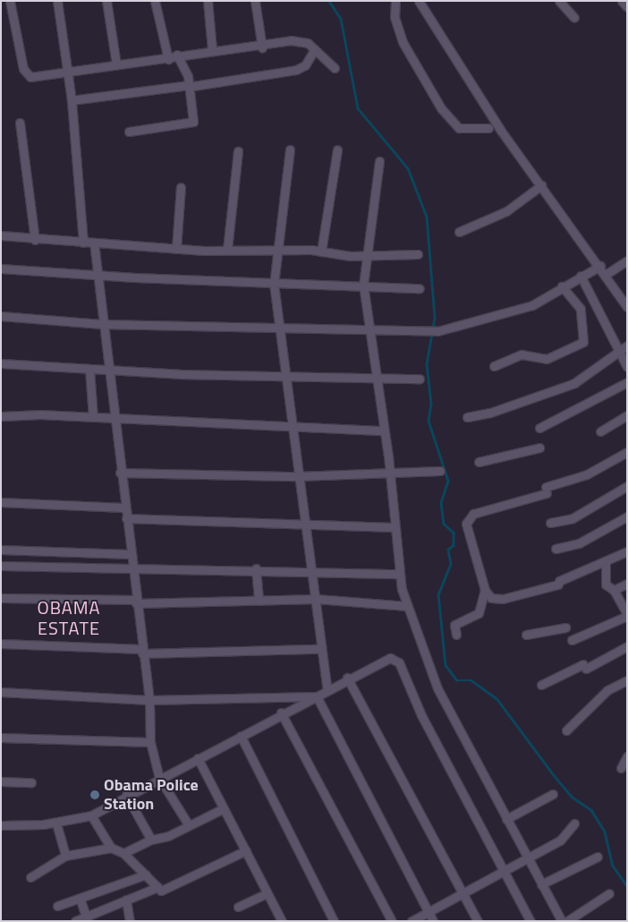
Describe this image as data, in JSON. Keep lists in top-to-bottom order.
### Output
{
  "districts": ["OBAMA ESTATE"],
  "places": ["Obama Police Station"]
}
